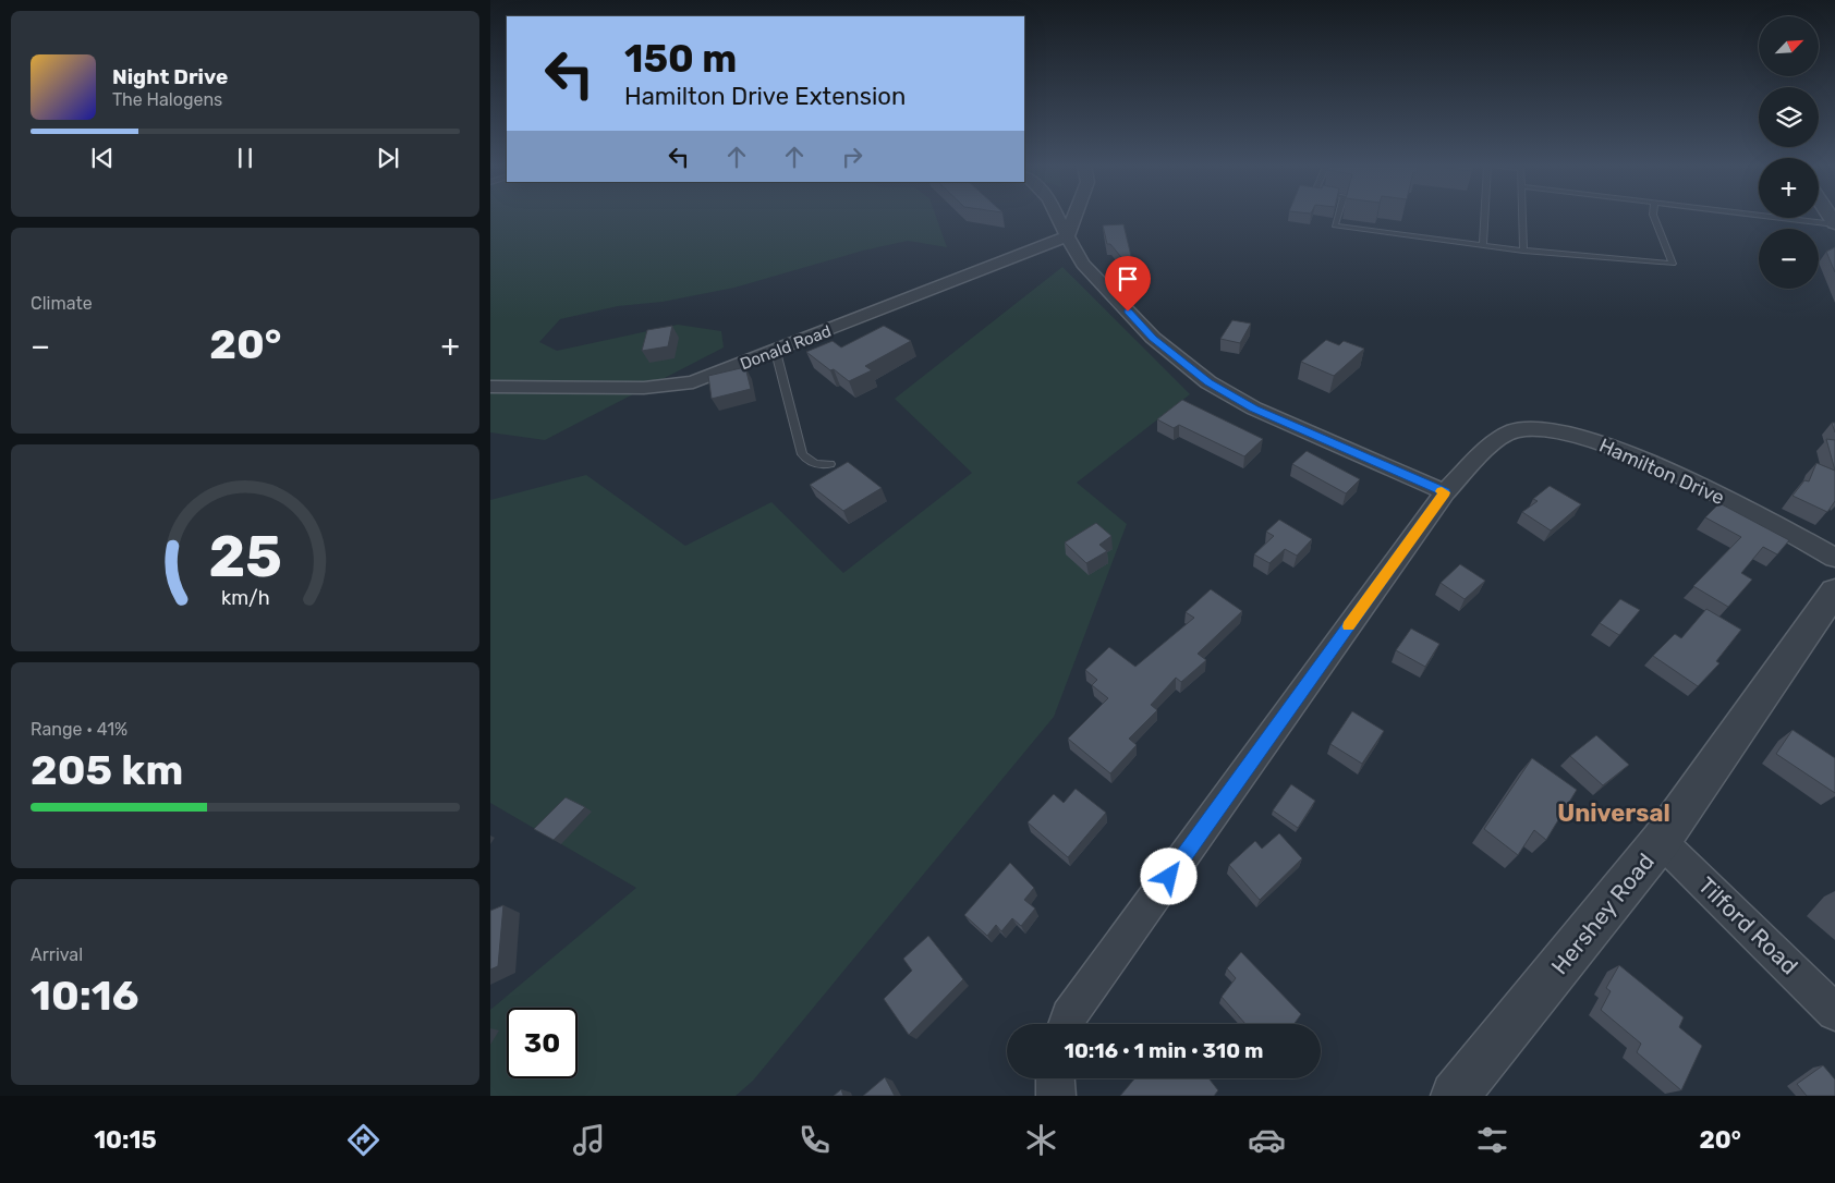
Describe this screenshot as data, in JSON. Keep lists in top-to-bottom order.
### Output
{
  "streets": {
    "street": [
      "Donald Road",
      "Hamilton Drive",
      "Hershey Road",
      "Tilford Road"
    ]
  },
  "crossings": [
    ["Hershey Road", "Tilford Road"]
  ],
  "districts": ["Universal"],
  "north": "top right",
  "page": {
    "map_buttons": ["+", "−"],
    "turn": ["150 m", "Hamilton Drive Extension"],
    "song": ["Night Drive", "The Halogens"],
    "tile": [
      "Climate",
      ["Range · 41%", "205 km"],
      ["Arrival", "10:16"]
    ],
    "heat": ["−", "20°", "+"],
    "limit": "30",
    "trip": "10:16 · 1 min · 310 m",
    "tabs": ["10:15", "20°"],
    "gauge": ["25", "km/h"]
  }
}
